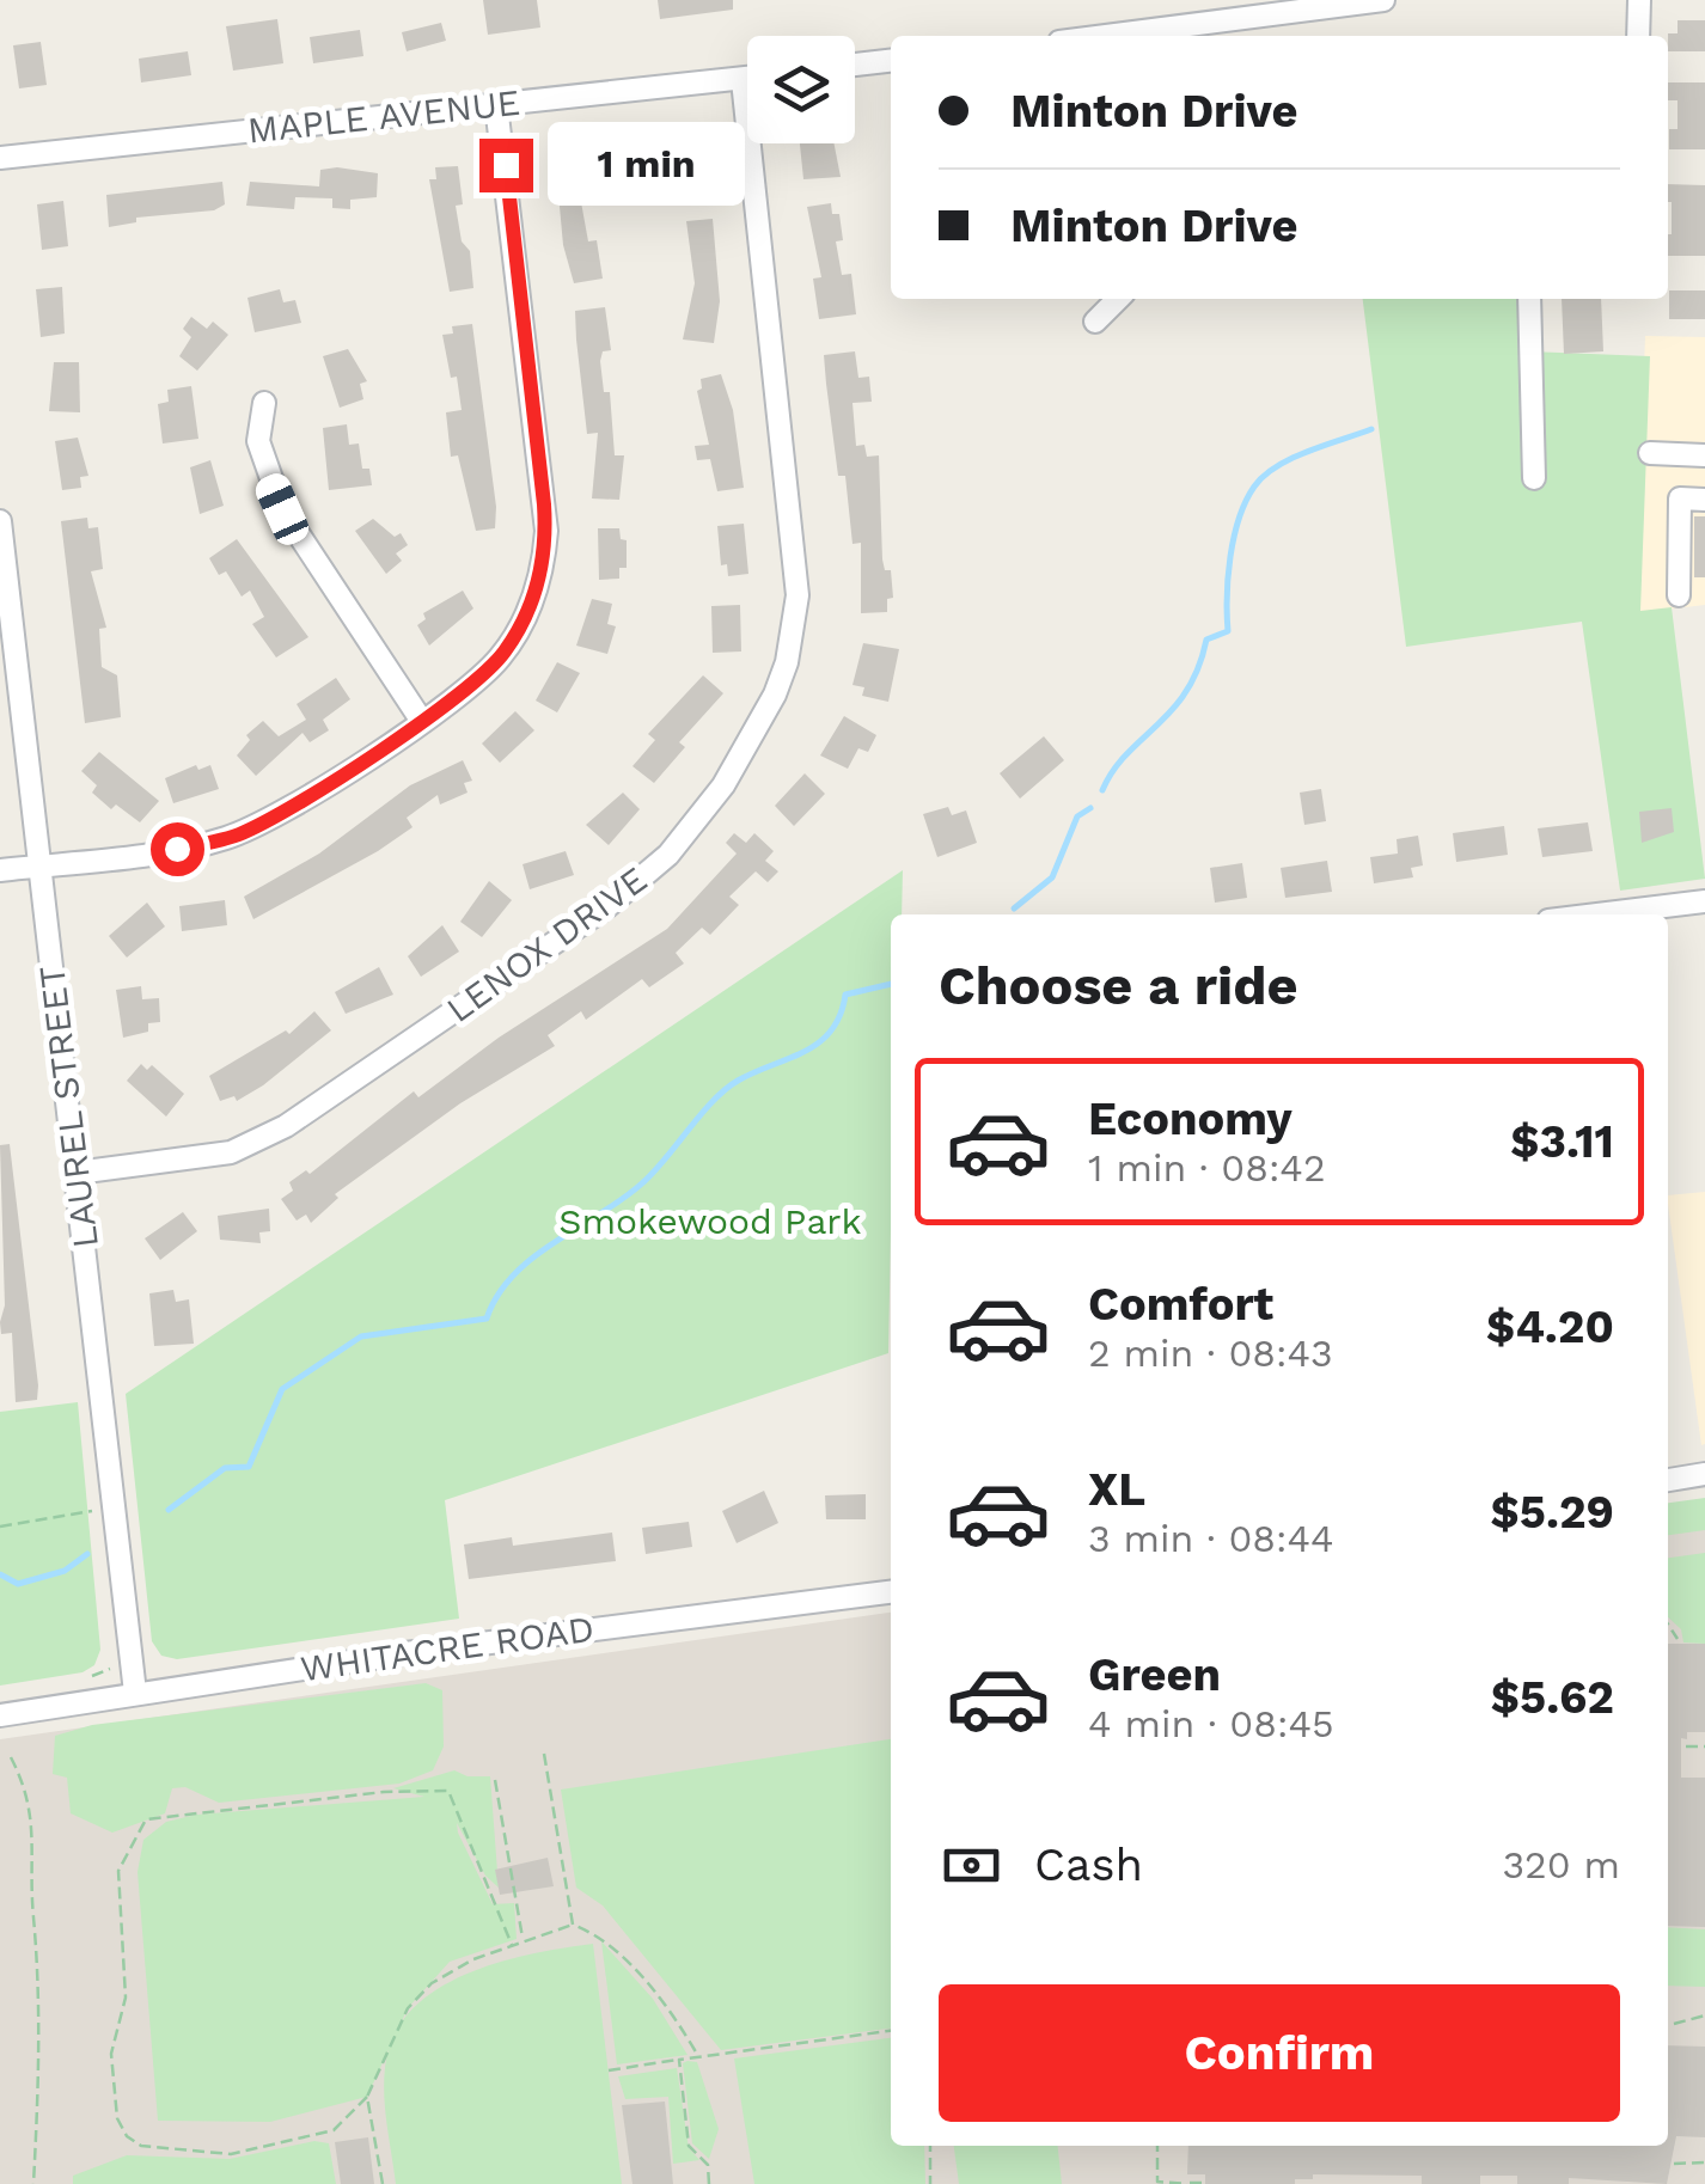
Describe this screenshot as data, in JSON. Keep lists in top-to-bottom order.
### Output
{
  "streets": {
    "street": [
      "MAPLE AVENUE",
      "LENOX DRIVE",
      "LAUREL STREET",
      "WHITACRE ROAD"
    ]
  },
  "crossings": [
    ["MAPLE AVENUE", "LENOX DRIVE"],
    ["LENOX DRIVE", "LAUREL STREET"],
    ["LAUREL STREET", "WHITACRE ROAD"]
  ],
  "parks": ["Smokewood Park"],
  "page": {
    "banner": ["Minton Drive", "Minton Drive"],
    "bubble": "1 min",
    "heading": "Choose a ride",
    "list": [
      {
        "name": "Economy",
        "note": "1 min · 08:42",
        "value": "$3.11"
      },
      {
        "name": "Comfort",
        "note": "2 min · 08:43",
        "value": "$4.20"
      },
      {
        "name": "XL",
        "note": "3 min · 08:44",
        "value": "$5.29"
      },
      {
        "name": "Green",
        "note": "4 min · 08:45",
        "value": "$5.62"
      }
    ],
    "pay": ["Cash", "320 m"],
    "buttons": "Confirm"
  }
}
